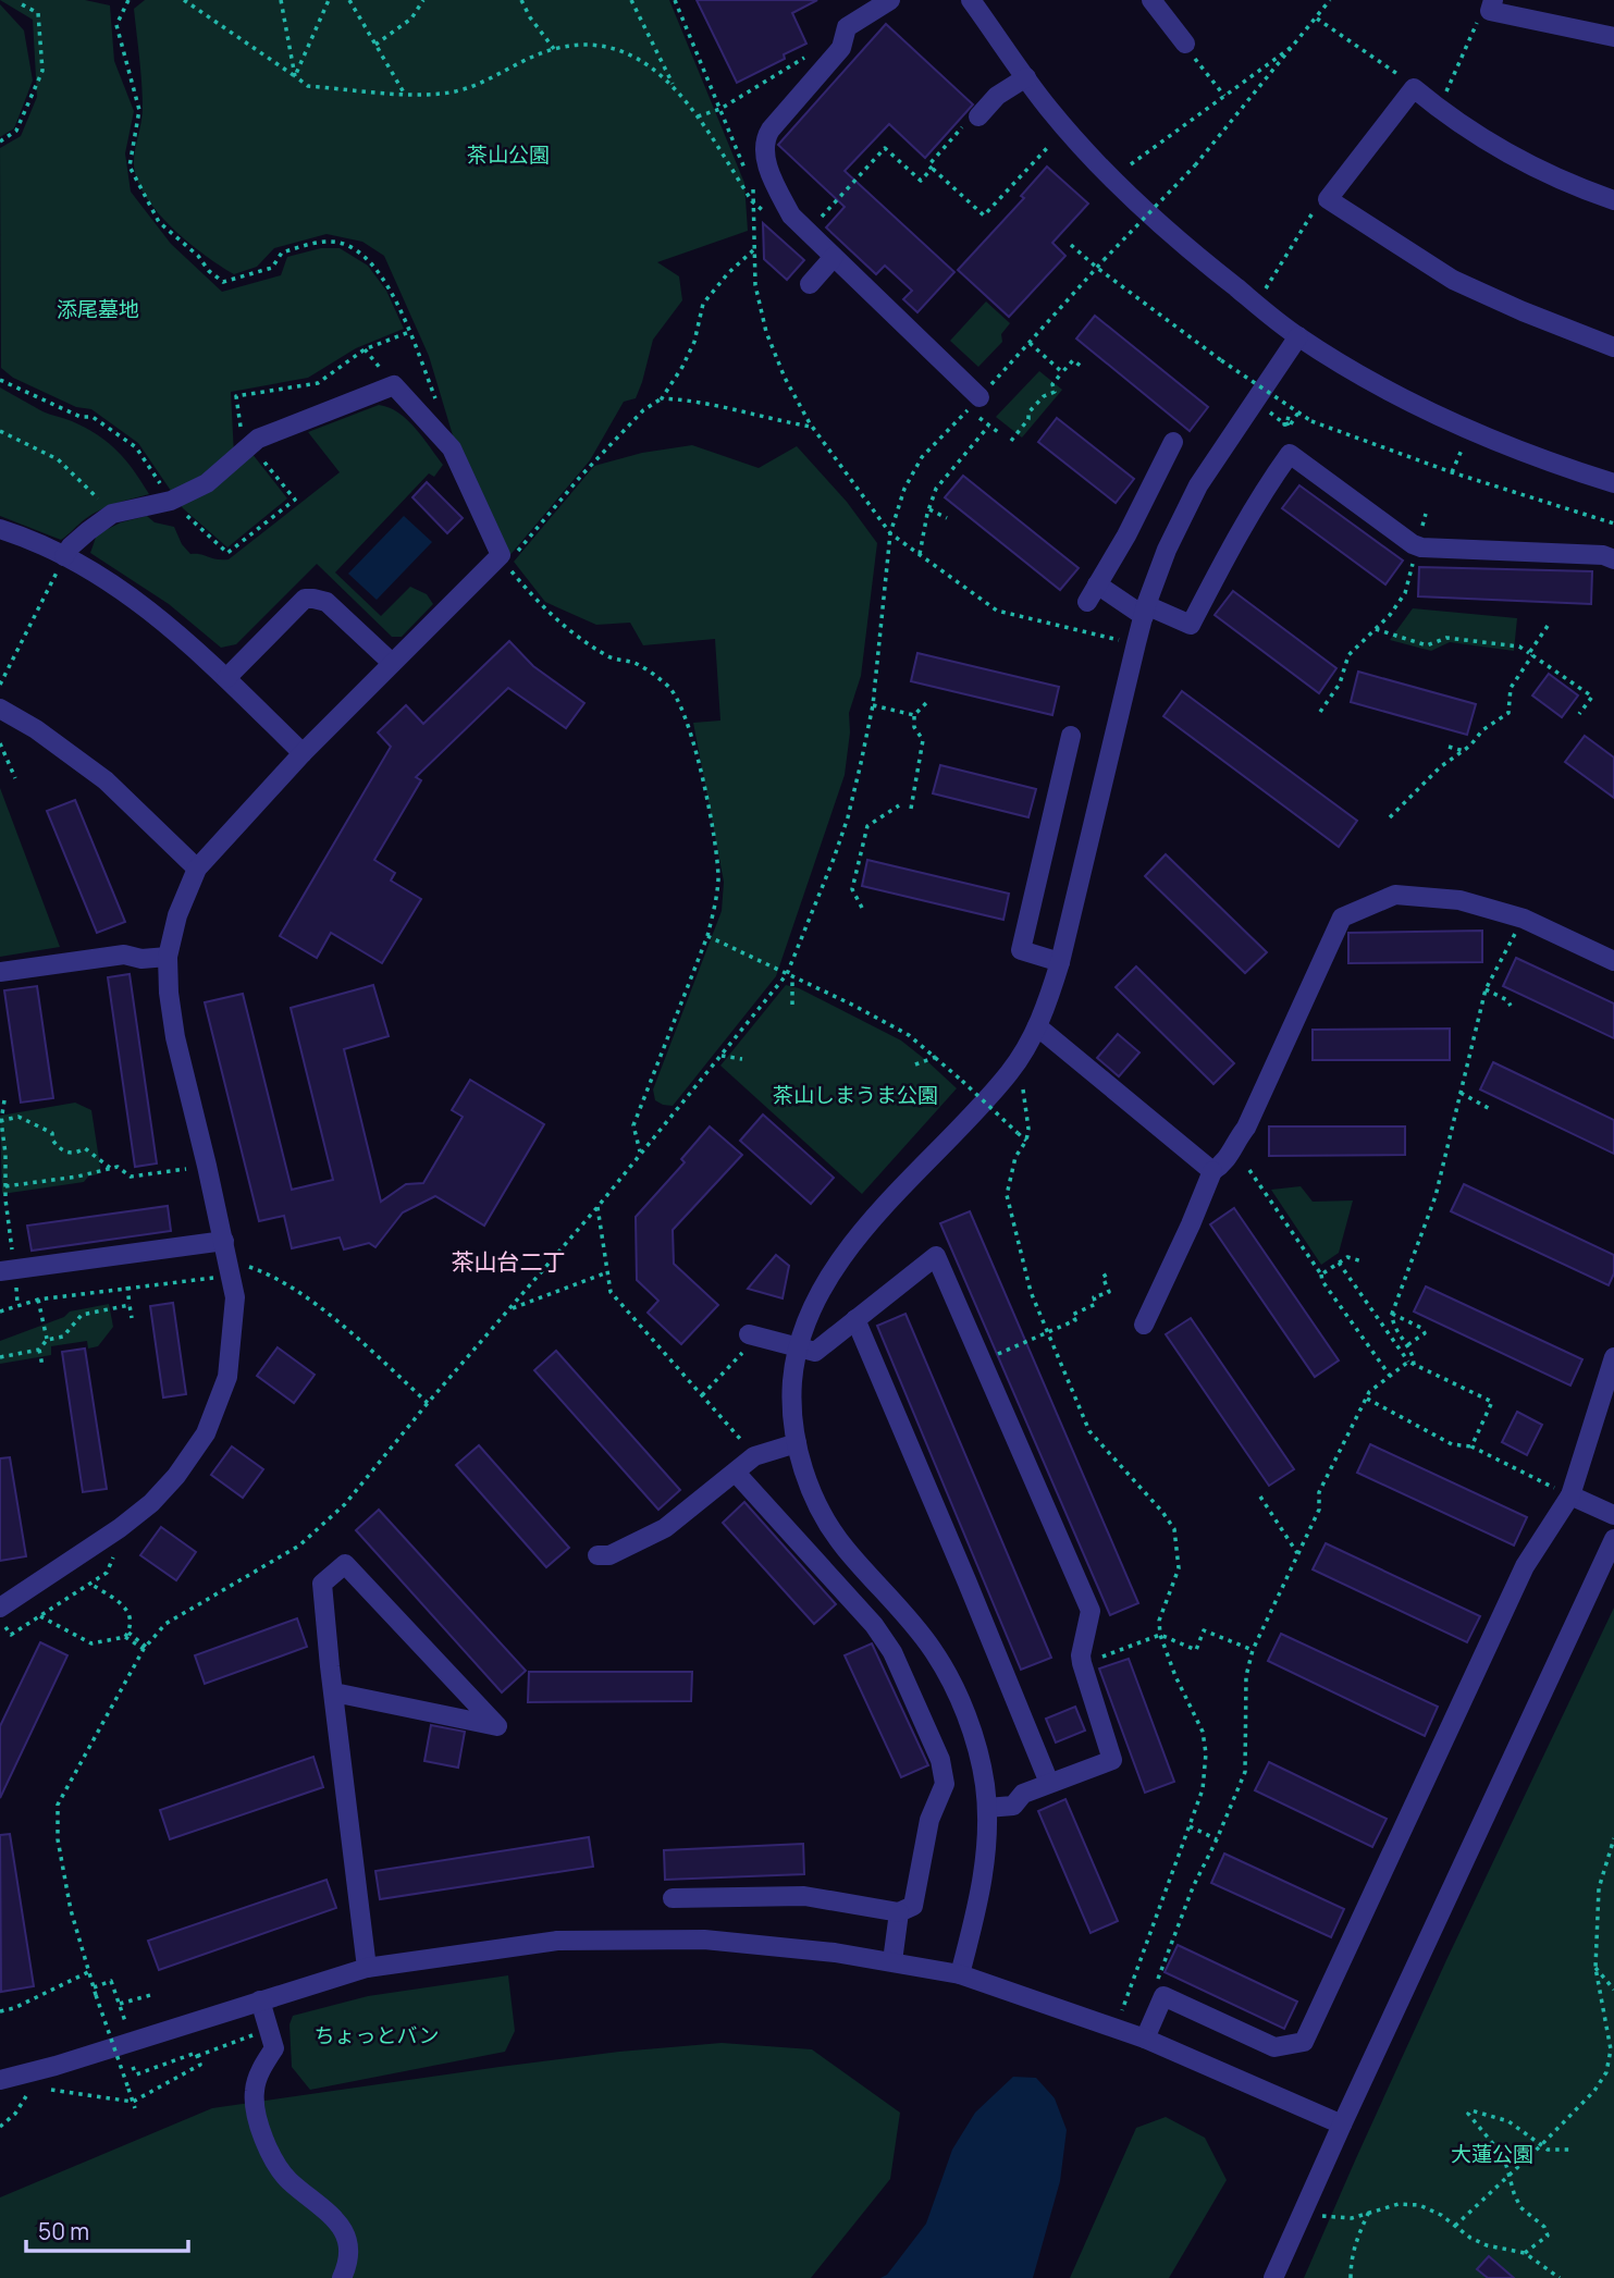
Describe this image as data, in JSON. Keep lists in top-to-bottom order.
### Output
{
  "districts": ["茶山台二丁"],
  "parks": [
    "茶山公園",
    "添尾墓地",
    "茶山しまうま公園",
    "ちょっとバン",
    "大蓮公園"
  ],
  "scale_bar": "50 m"
}
